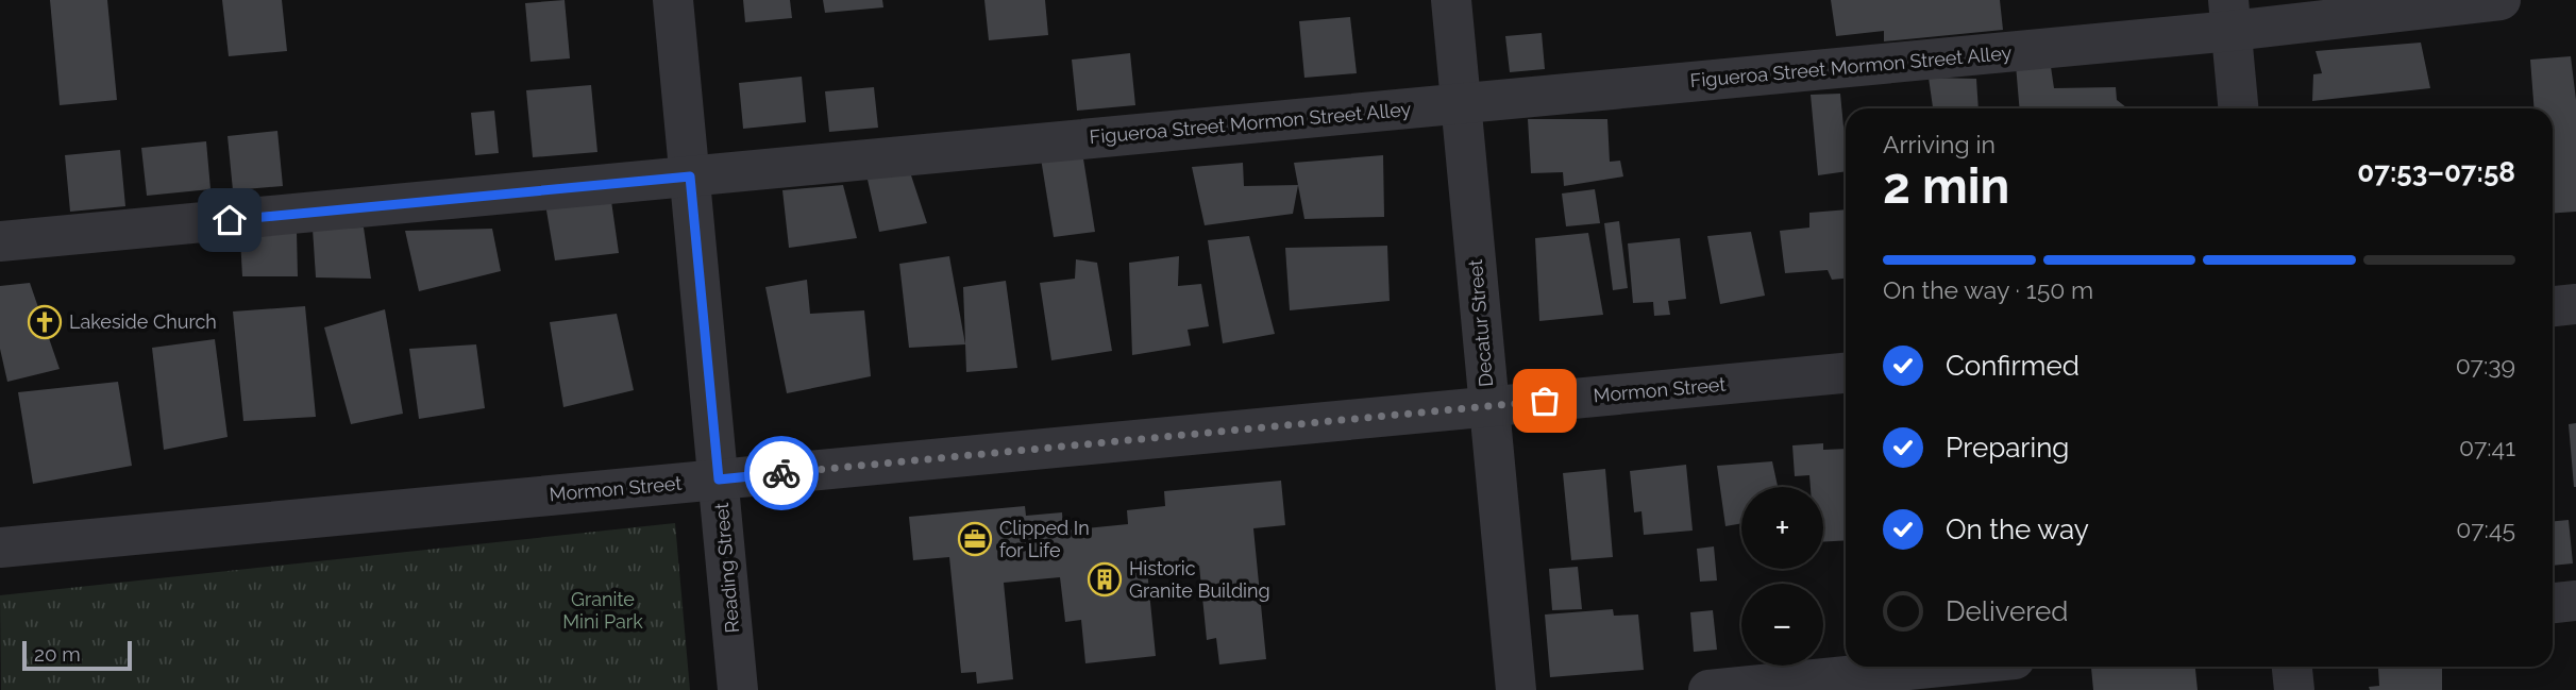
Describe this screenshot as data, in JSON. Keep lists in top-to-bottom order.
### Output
{
  "streets": {
    "street": [
      "Figueroa Street Mormon Street Alley",
      "Decatur Street",
      "Mormon Street",
      "Reading Street"
    ]
  },
  "crossings": [
    ["Figueroa Street Mormon Street Alley", "Decatur Street"],
    ["Figueroa Street Mormon Street Alley", "Reading Street"],
    ["Decatur Street", "Mormon Street"],
    ["Mormon Street", "Reading Street"]
  ],
  "parks": ["Granite Mini Park"],
  "places": {
    "church": ["Lakeside Church"],
    "office": ["Clipped In for Life"],
    "building": ["Historic Granite Building"]
  },
  "scale_bar": "20 m",
  "page": {
    "heading": ["2 min", "Arriving in", "07:53–07:58"],
    "bar": "On the way · 150 m",
    "list": [
      ["Confirmed", "07:39"],
      ["Preparing", "07:41"],
      ["On the way", "07:45"],
      "Delivered"
    ],
    "map_buttons": ["+", "−"],
    "scale": "20 m"
  }
}
